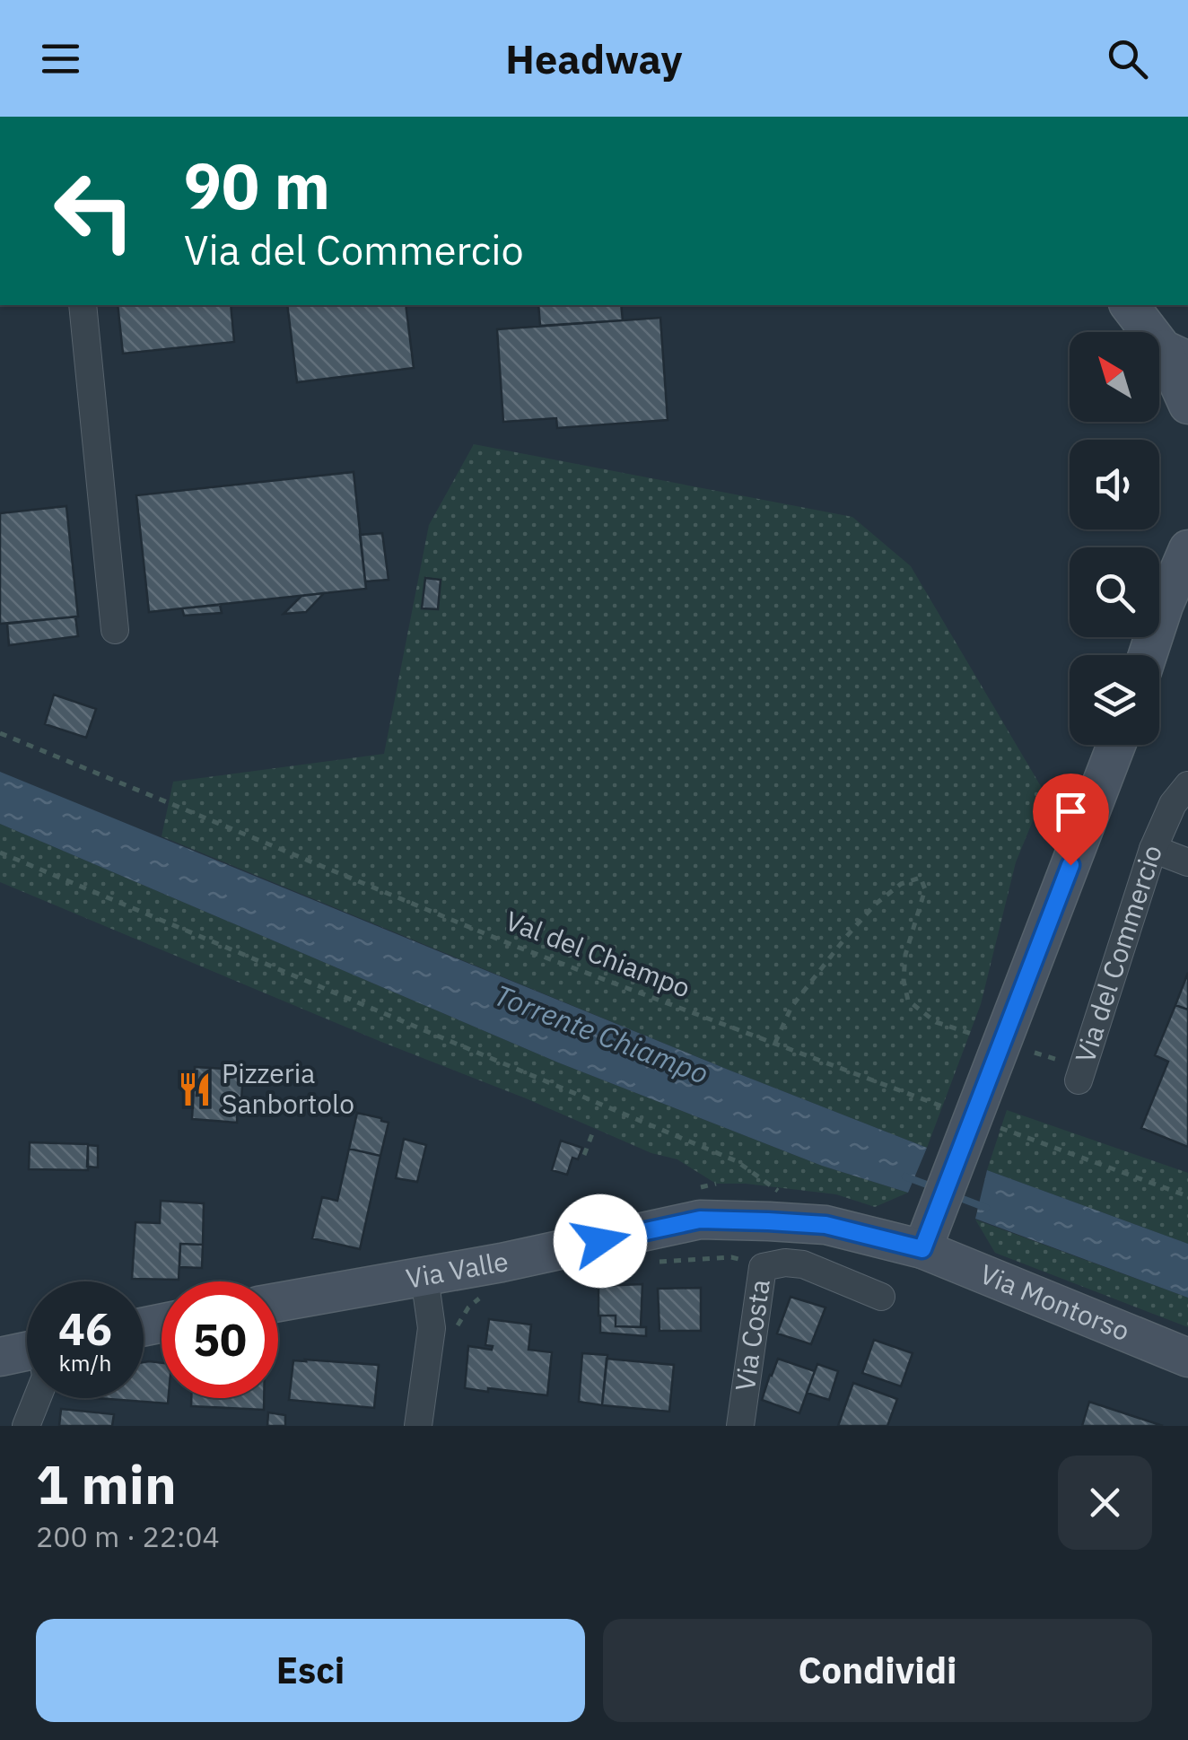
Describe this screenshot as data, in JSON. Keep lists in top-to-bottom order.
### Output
{
  "streets": {
    "main road": ["Via Valle", "Via Montorso"],
    "street": ["Via del Commercio", "Via Costa"],
    "path": ["Val del Chiampo"]
  },
  "crossings": [
    ["Via Valle", "Via Montorso"]
  ],
  "water": ["Torrente Chiampo"],
  "places": {
    "restaurant": ["Pizzeria Sanbortolo"]
  },
  "north": "top left",
  "page": {
    "header": "Headway",
    "turn": ["90 m", "Via del Commercio"],
    "speed": "46 km/h",
    "limit": "50",
    "heading": ["1 min", "200 m · 22:04"],
    "buttons": ["Esci", "Condividi"]
  }
}
